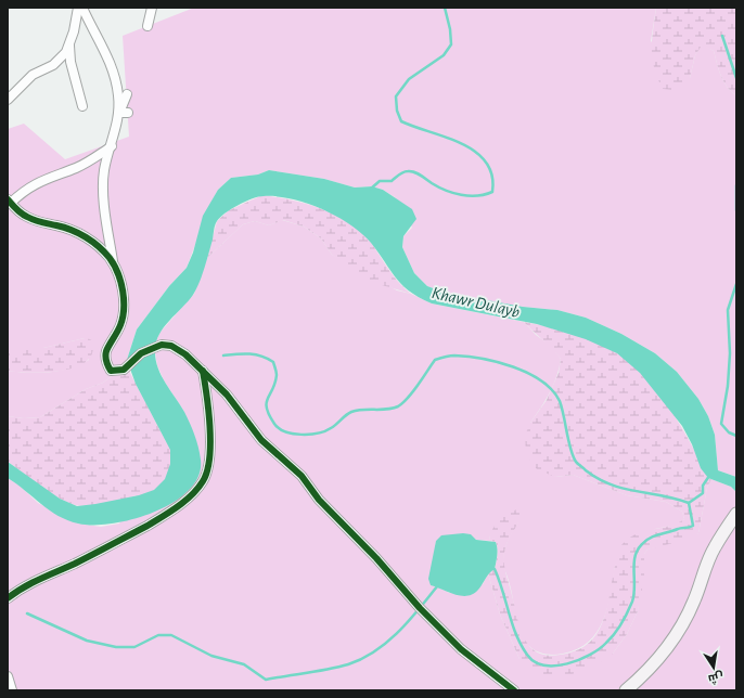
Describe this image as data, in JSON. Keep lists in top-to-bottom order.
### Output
{
  "water": ["Khawr Dulayb"],
  "north": "bottom"
}
